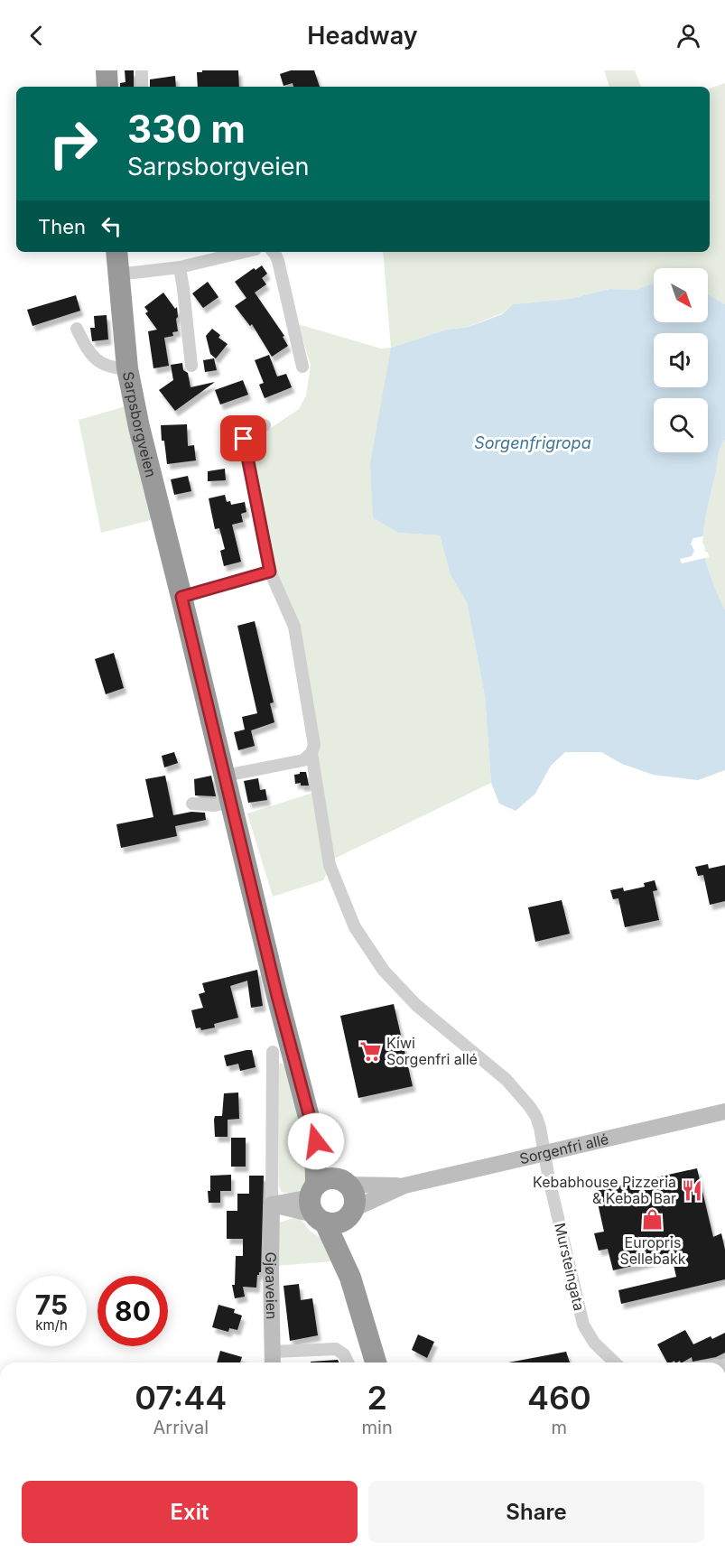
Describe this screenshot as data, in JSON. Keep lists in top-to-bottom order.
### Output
{
  "streets": {
    "highway": ["Sarpsborgveien"],
    "street": ["Sorgenfri allé", "Mursteingata", "Gjøaveien"]
  },
  "crossings": [
    ["Sorgenfri allé", "Mursteingata"]
  ],
  "water": ["Sorgenfrigropa"],
  "places": {
    "supermarket": ["Kiwi Sorgenfri allé"],
    "restaurant": ["Kebabhouse Pizzeria & Kebab Bar"],
    "shop": ["Europris Sellebakk"]
  },
  "north": "bottom right",
  "page": {
    "header": "Headway",
    "turn": ["330 m", "Sarpsborgveien"],
    "then": "Then",
    "speed": "75 km/h",
    "limit": "80",
    "eta": [
      "07:44",
      "Arrival",
      "2",
      "min",
      "460",
      "m"
    ],
    "buttons": ["Exit", "Share"]
  }
}
